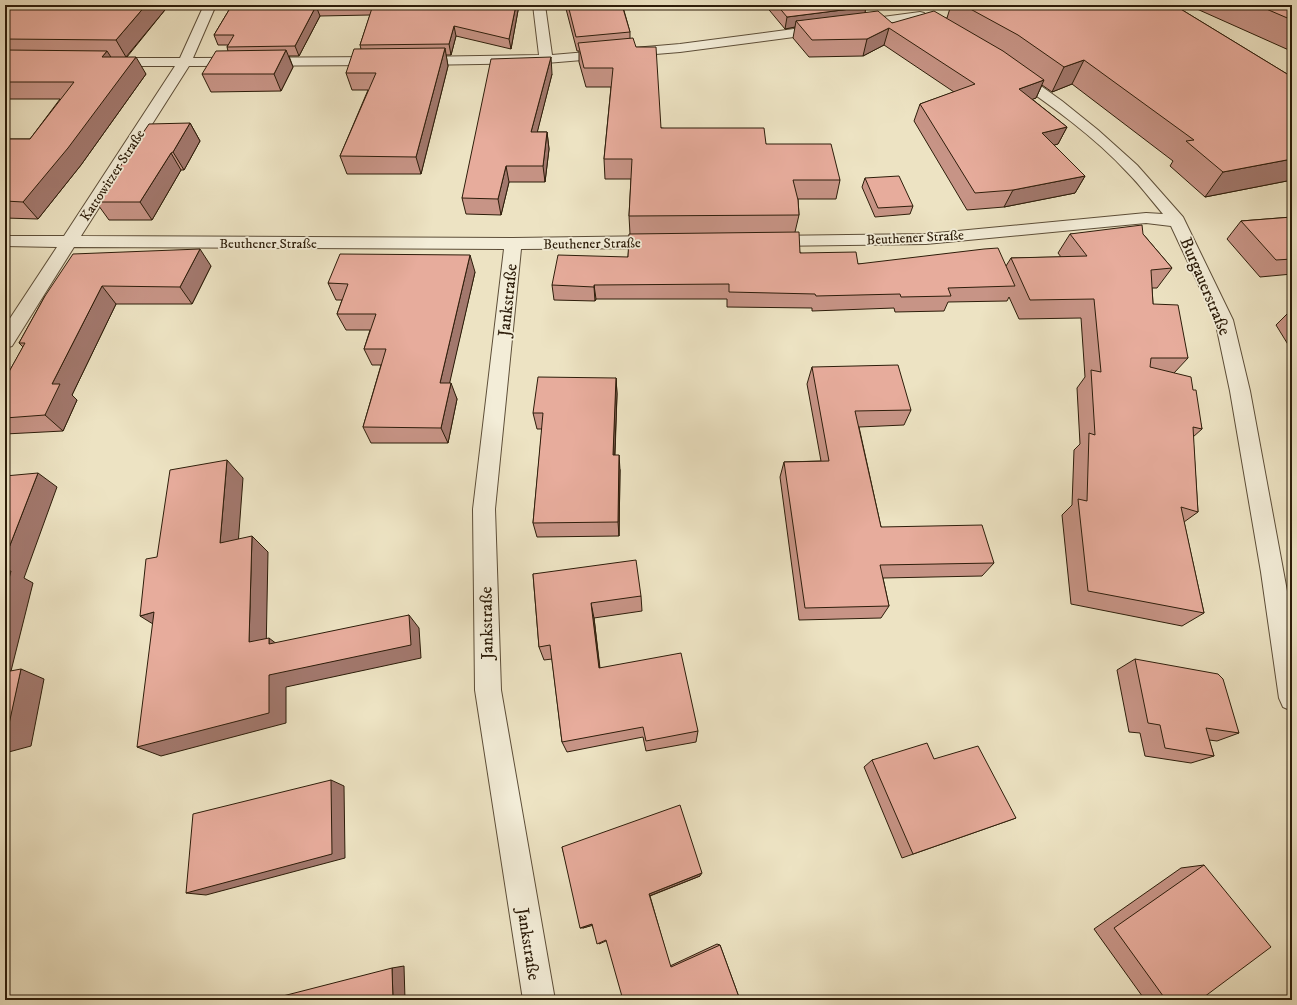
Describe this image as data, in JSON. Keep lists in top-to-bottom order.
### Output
{
  "streets": {
    "street": [
      "Kattowitzer Straße",
      "Beuthener Straße",
      "Burgauerstraße",
      "Jankstraße"
    ]
  },
  "crossings": [
    ["Kattowitzer Straße", "Beuthener Straße"],
    ["Beuthener Straße", "Burgauerstraße"],
    ["Beuthener Straße", "Jankstraße"]
  ]
}
